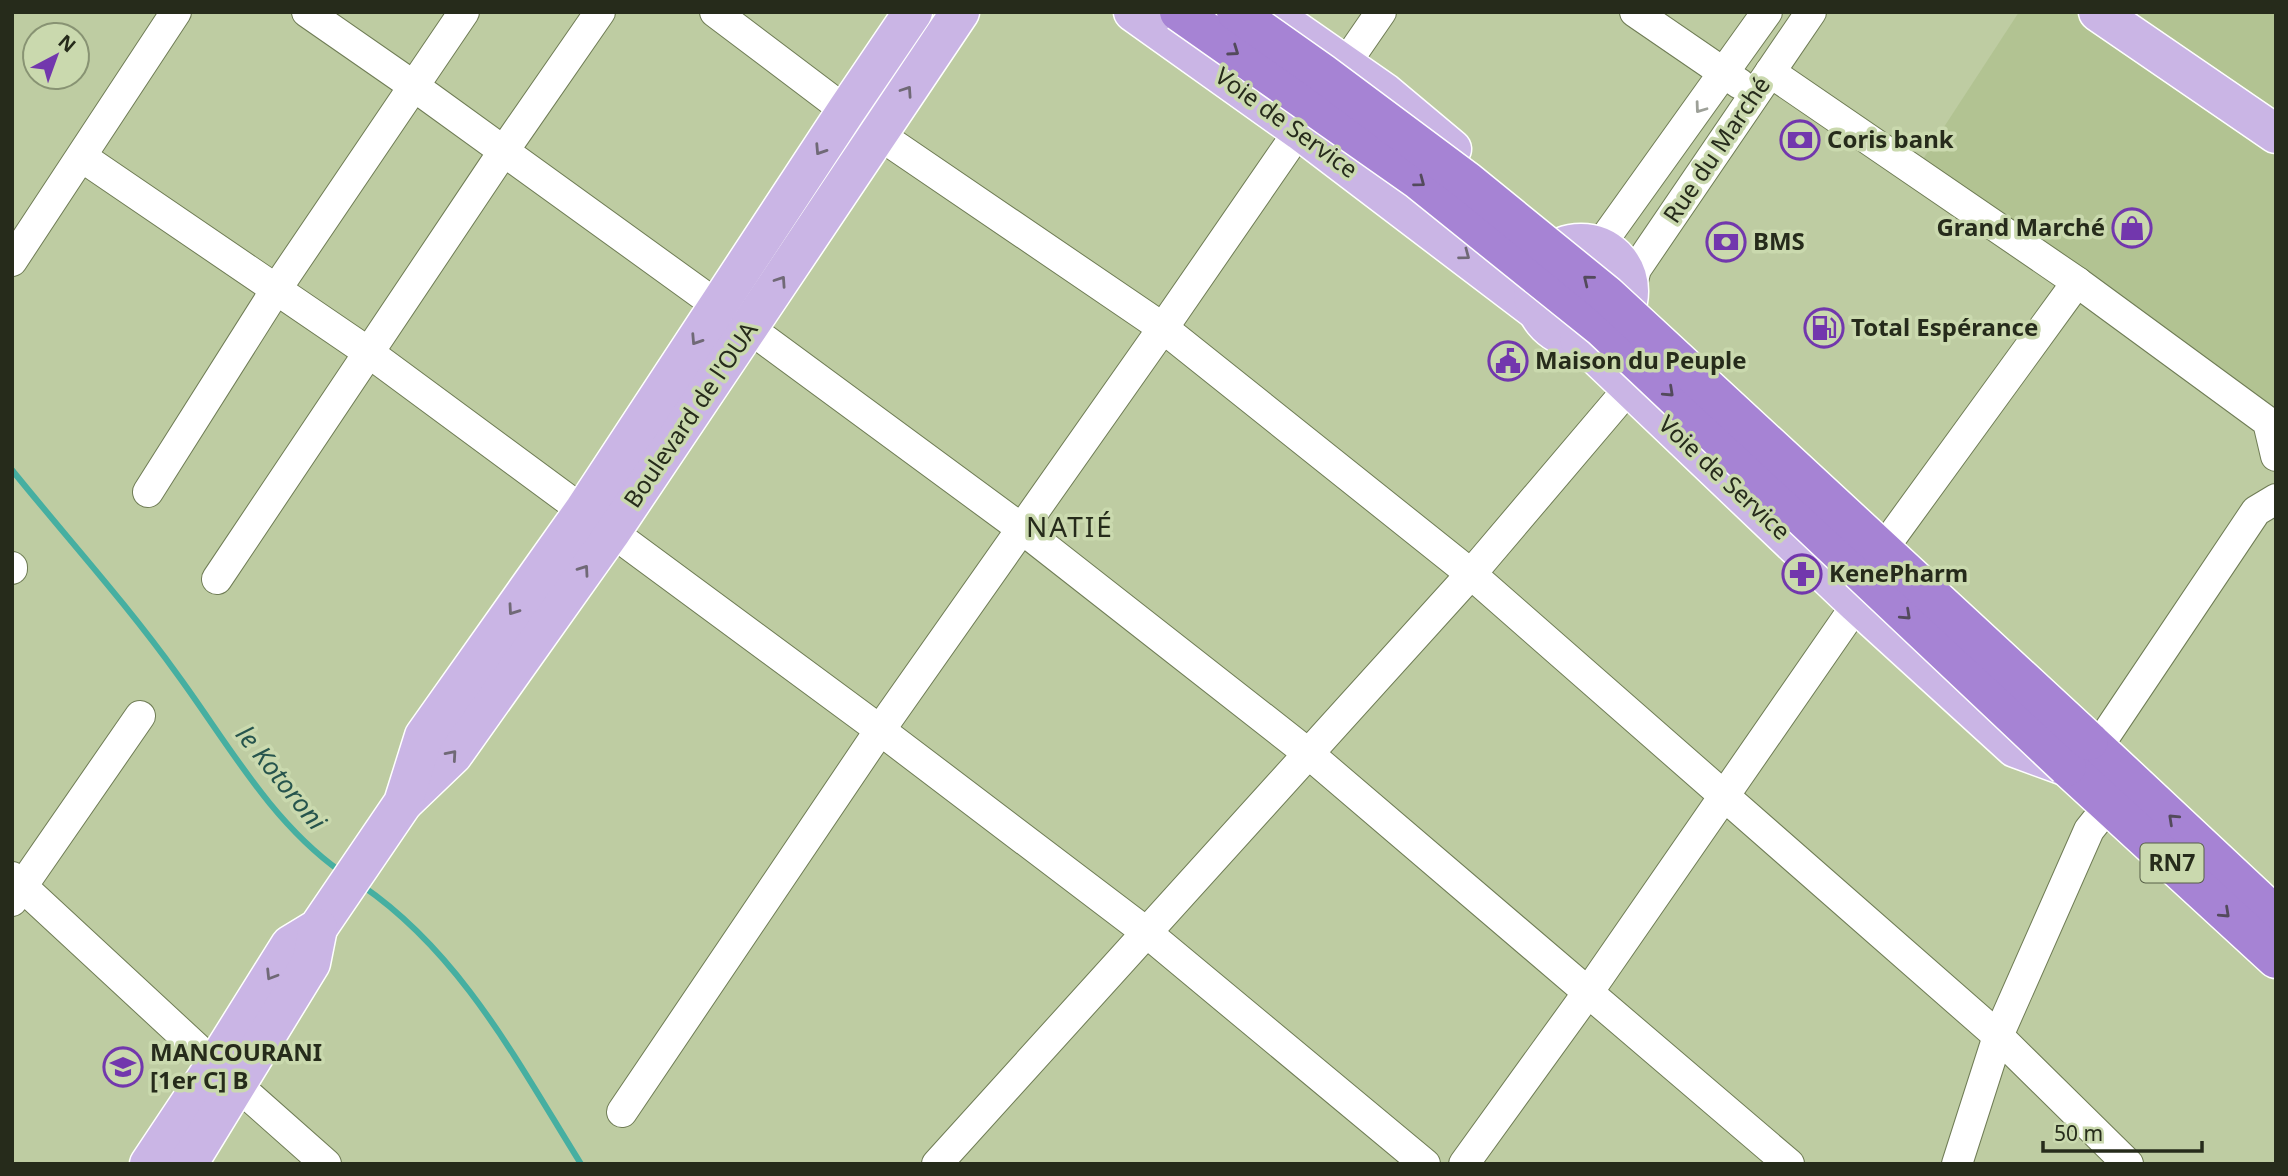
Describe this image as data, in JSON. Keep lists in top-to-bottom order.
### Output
{
  "streets": {
    "highway": ["RN7"],
    "main road": ["Voie de Service", "Boulevard de l'OUA"],
    "street": ["Rue du Marché"]
  },
  "crossings": [
    ["Voie de Service", "Rue du Marché"],
    ["Voie de Service", "RN7"]
  ],
  "districts": ["NATIÉ"],
  "water": ["le Kotoroni"],
  "places": {
    "bank": ["Coris bank", "BMS"],
    "shop": ["Grand Marché"],
    "fuel station": ["Total Espérance"],
    "public building": ["Maison du Peuple"],
    "pharmacy": ["KenePharm"],
    "school or university": ["MANCOURANI [1er C] B"]
  },
  "scale_bar": "50 m",
  "north": "top right"
}
